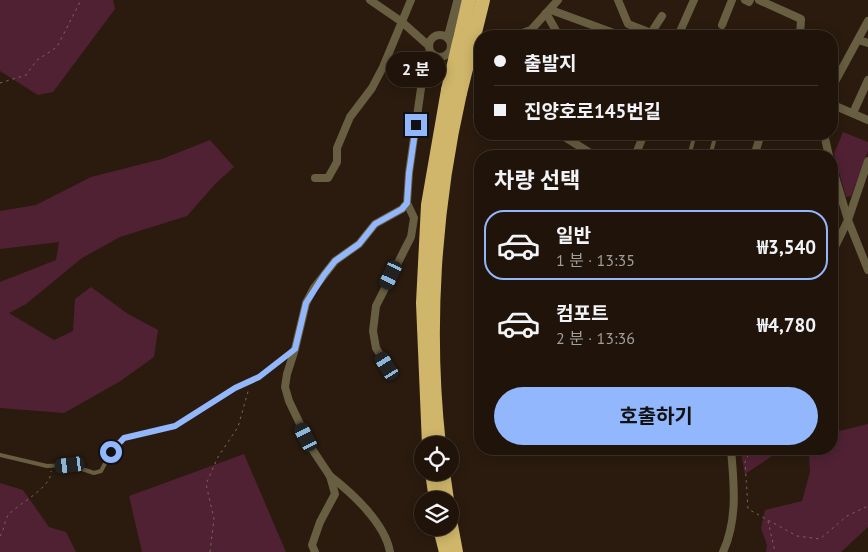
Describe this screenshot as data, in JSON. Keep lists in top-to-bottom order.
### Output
{
  "page": {
    "banner": ["출발지", "진양호로145번길"],
    "bubble": "2 분",
    "heading": "차량 선택",
    "list": [
      {
        "name": "일반",
        "note": "1 분 · 13:35",
        "value": "₩3,540"
      },
      {
        "name": "컴포트",
        "note": "2 분 · 13:36",
        "value": "₩4,780"
      }
    ],
    "buttons": "호출하기"
  }
}
